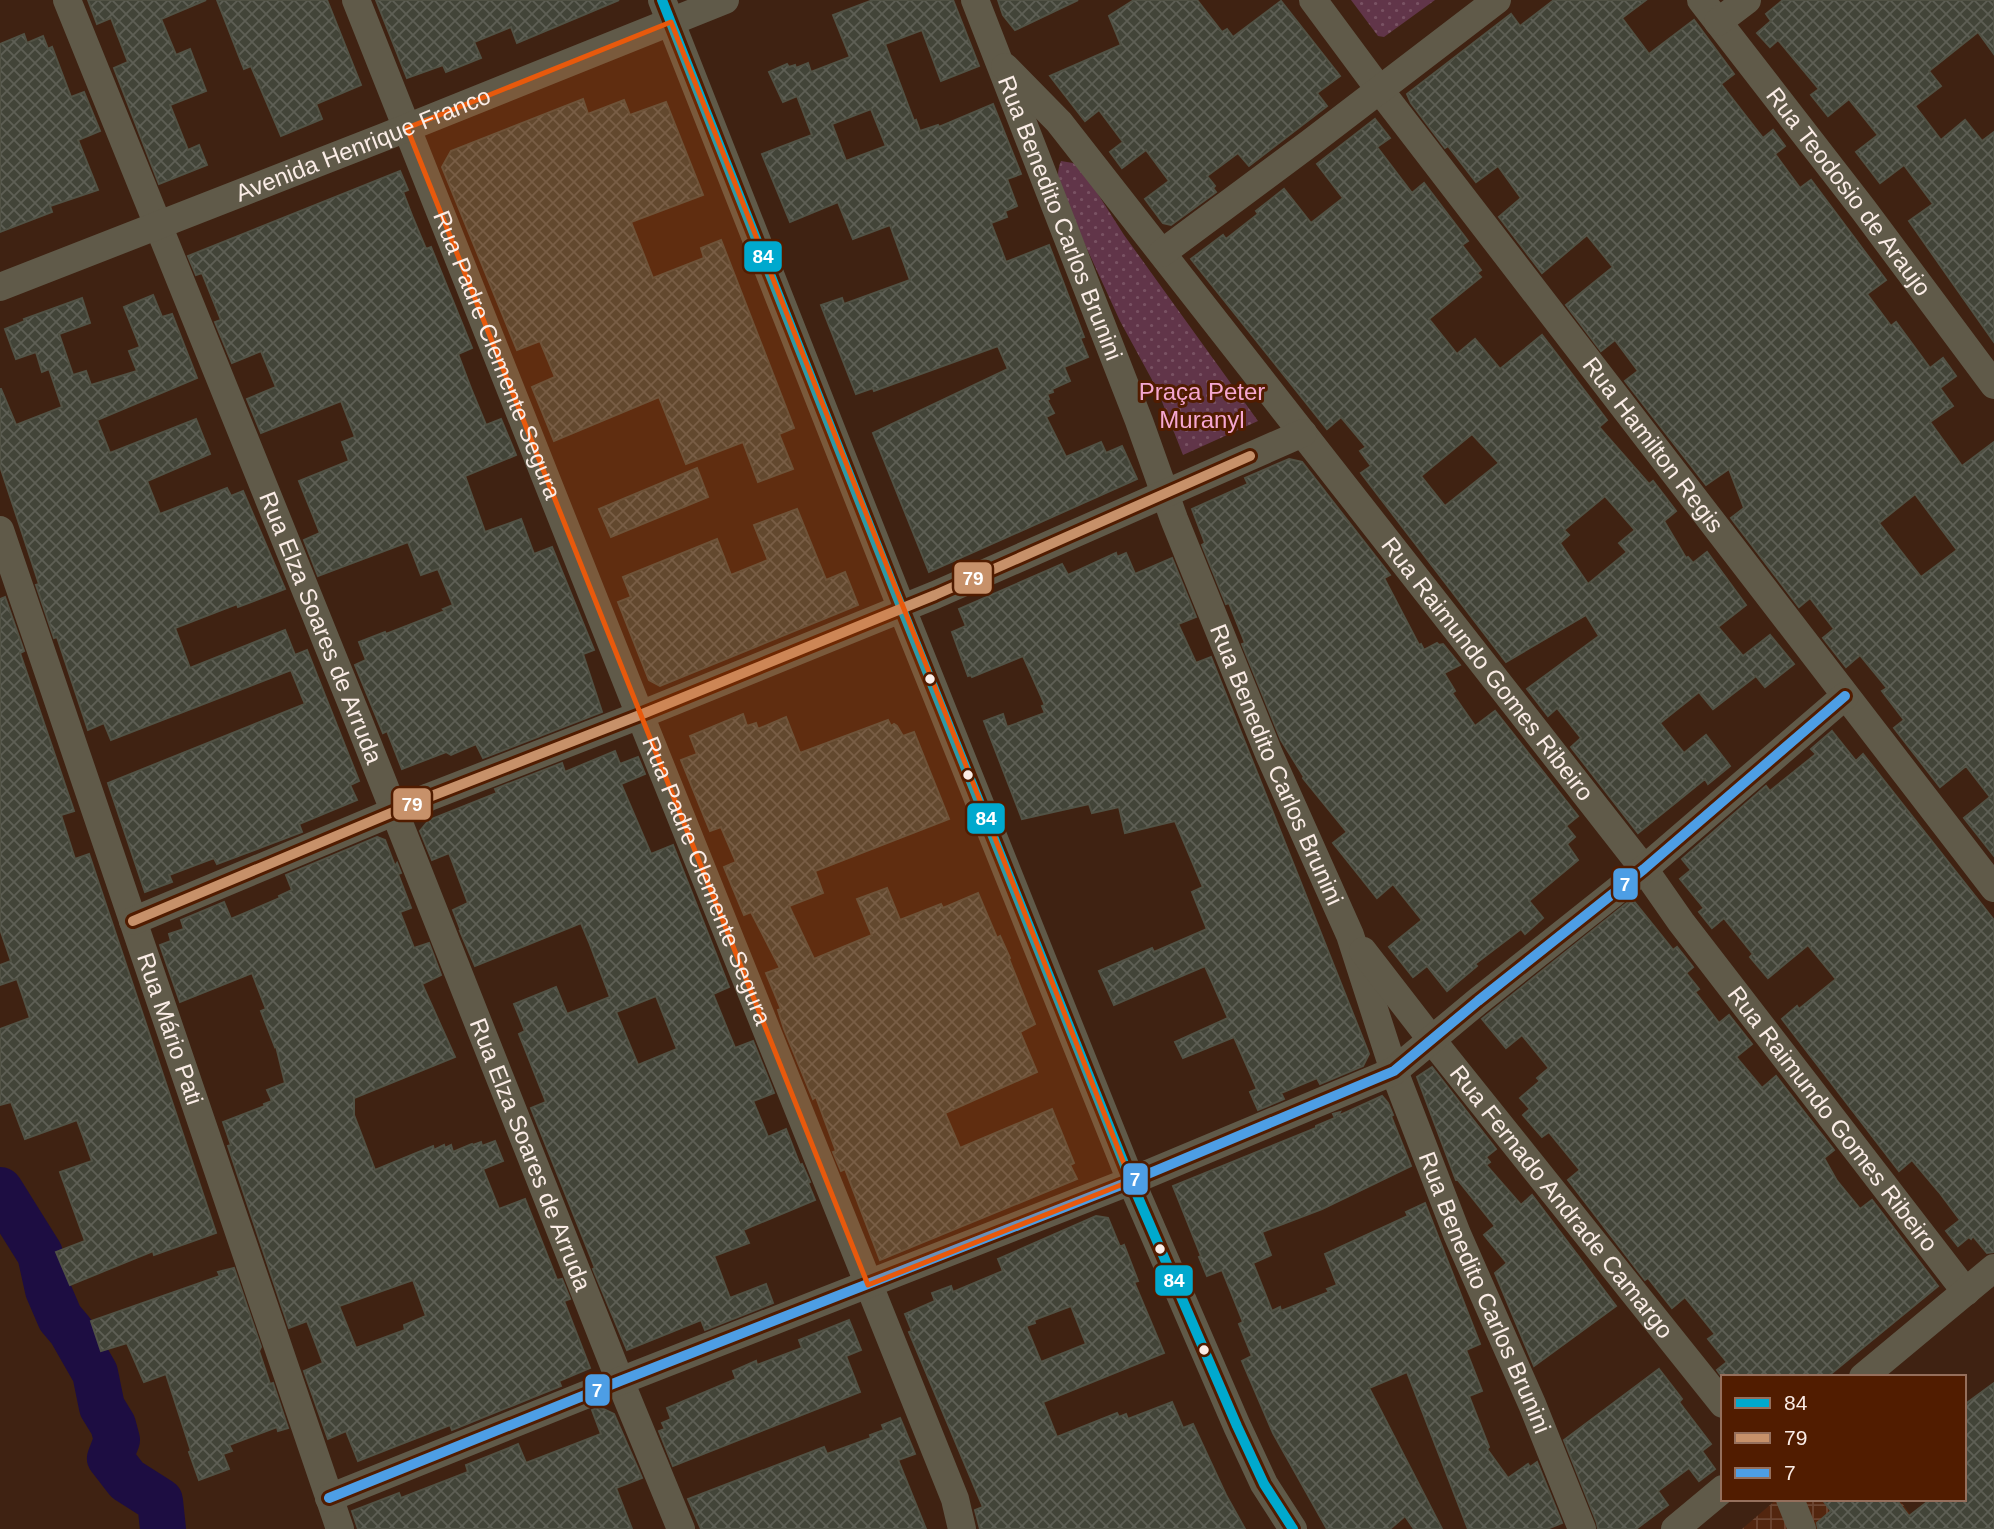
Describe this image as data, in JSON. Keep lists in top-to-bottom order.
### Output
{
  "streets": {
    "street": [
      "Avenida Henrique Franco",
      "Rua Teodosio de Araujo",
      "Rua Benedito Carlos Brunini",
      "Rua Padre Clemente Segura",
      "Rua Hamilton Regis",
      "Rua Elza Soares de Arruda",
      "Rua Raimundo Gomes Ribeiro",
      "Rua Mário Pati",
      "Rua Fernado Andrade Camargo"
    ]
  },
  "crossings": [
    ["Avenida Henrique Franco", "Rua Padre Clemente Segura"],
    ["Avenida Henrique Franco", "Rua Elza Soares de Arruda"],
    ["Rua Benedito Carlos Brunini", "Rua Raimundo Gomes Ribeiro"],
    ["Rua Benedito Carlos Brunini", "Rua Fernado Andrade Camargo"]
  ],
  "parks": ["Praça Peter Muranyl"],
  "lines": ["transit line 84", "transit line 79", "transit line 7"],
  "legend": ["84", "79", "7"]
}
